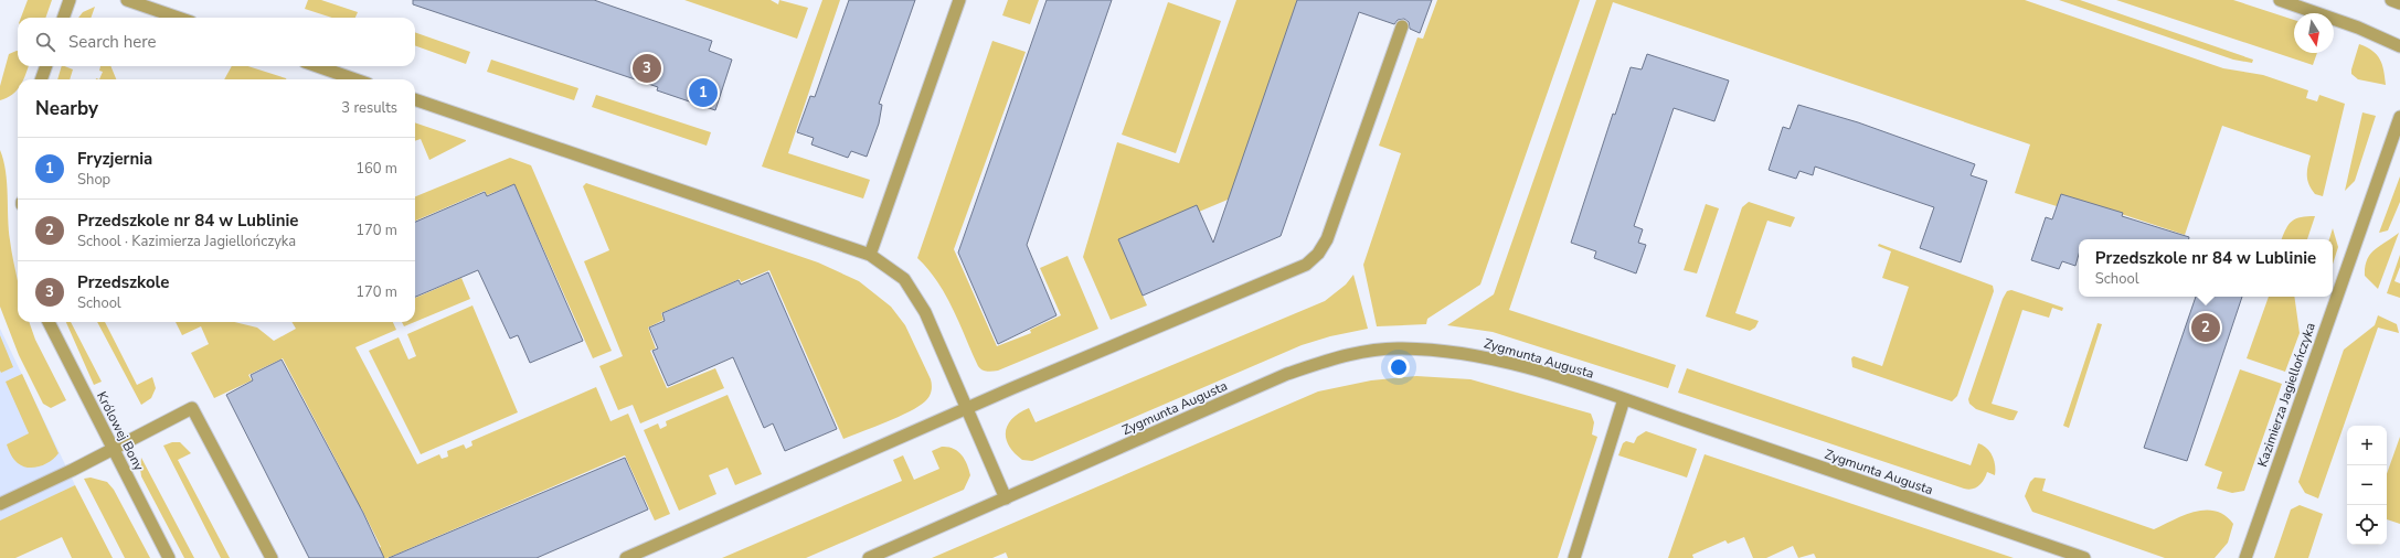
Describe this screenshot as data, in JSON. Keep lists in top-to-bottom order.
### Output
{
  "streets": {
    "street": ["Zygmunta Augusta", "Kazimierza Jagiellończyka", "Królowej Bony"]
  },
  "north": "bottom",
  "page": {
    "search": "Search here",
    "pins": ["3", "1", "2"],
    "heading": ["Nearby", "3 results"],
    "list": [
      {
        "mark": "1",
        "name": "Fryzjernia",
        "note": "Shop",
        "value": "160 m"
      },
      {
        "mark": "2",
        "name": "Przedszkole nr 84 w Lublinie",
        "note": "School · Kazimierza Jagiellończyka",
        "value": "170 m"
      },
      {
        "mark": "3",
        "name": "Przedszkole",
        "note": "School",
        "value": "170 m"
      }
    ],
    "popup": ["Przedszkole nr 84 w Lublinie", "School"],
    "map_buttons": ["+", "−"]
  }
}
